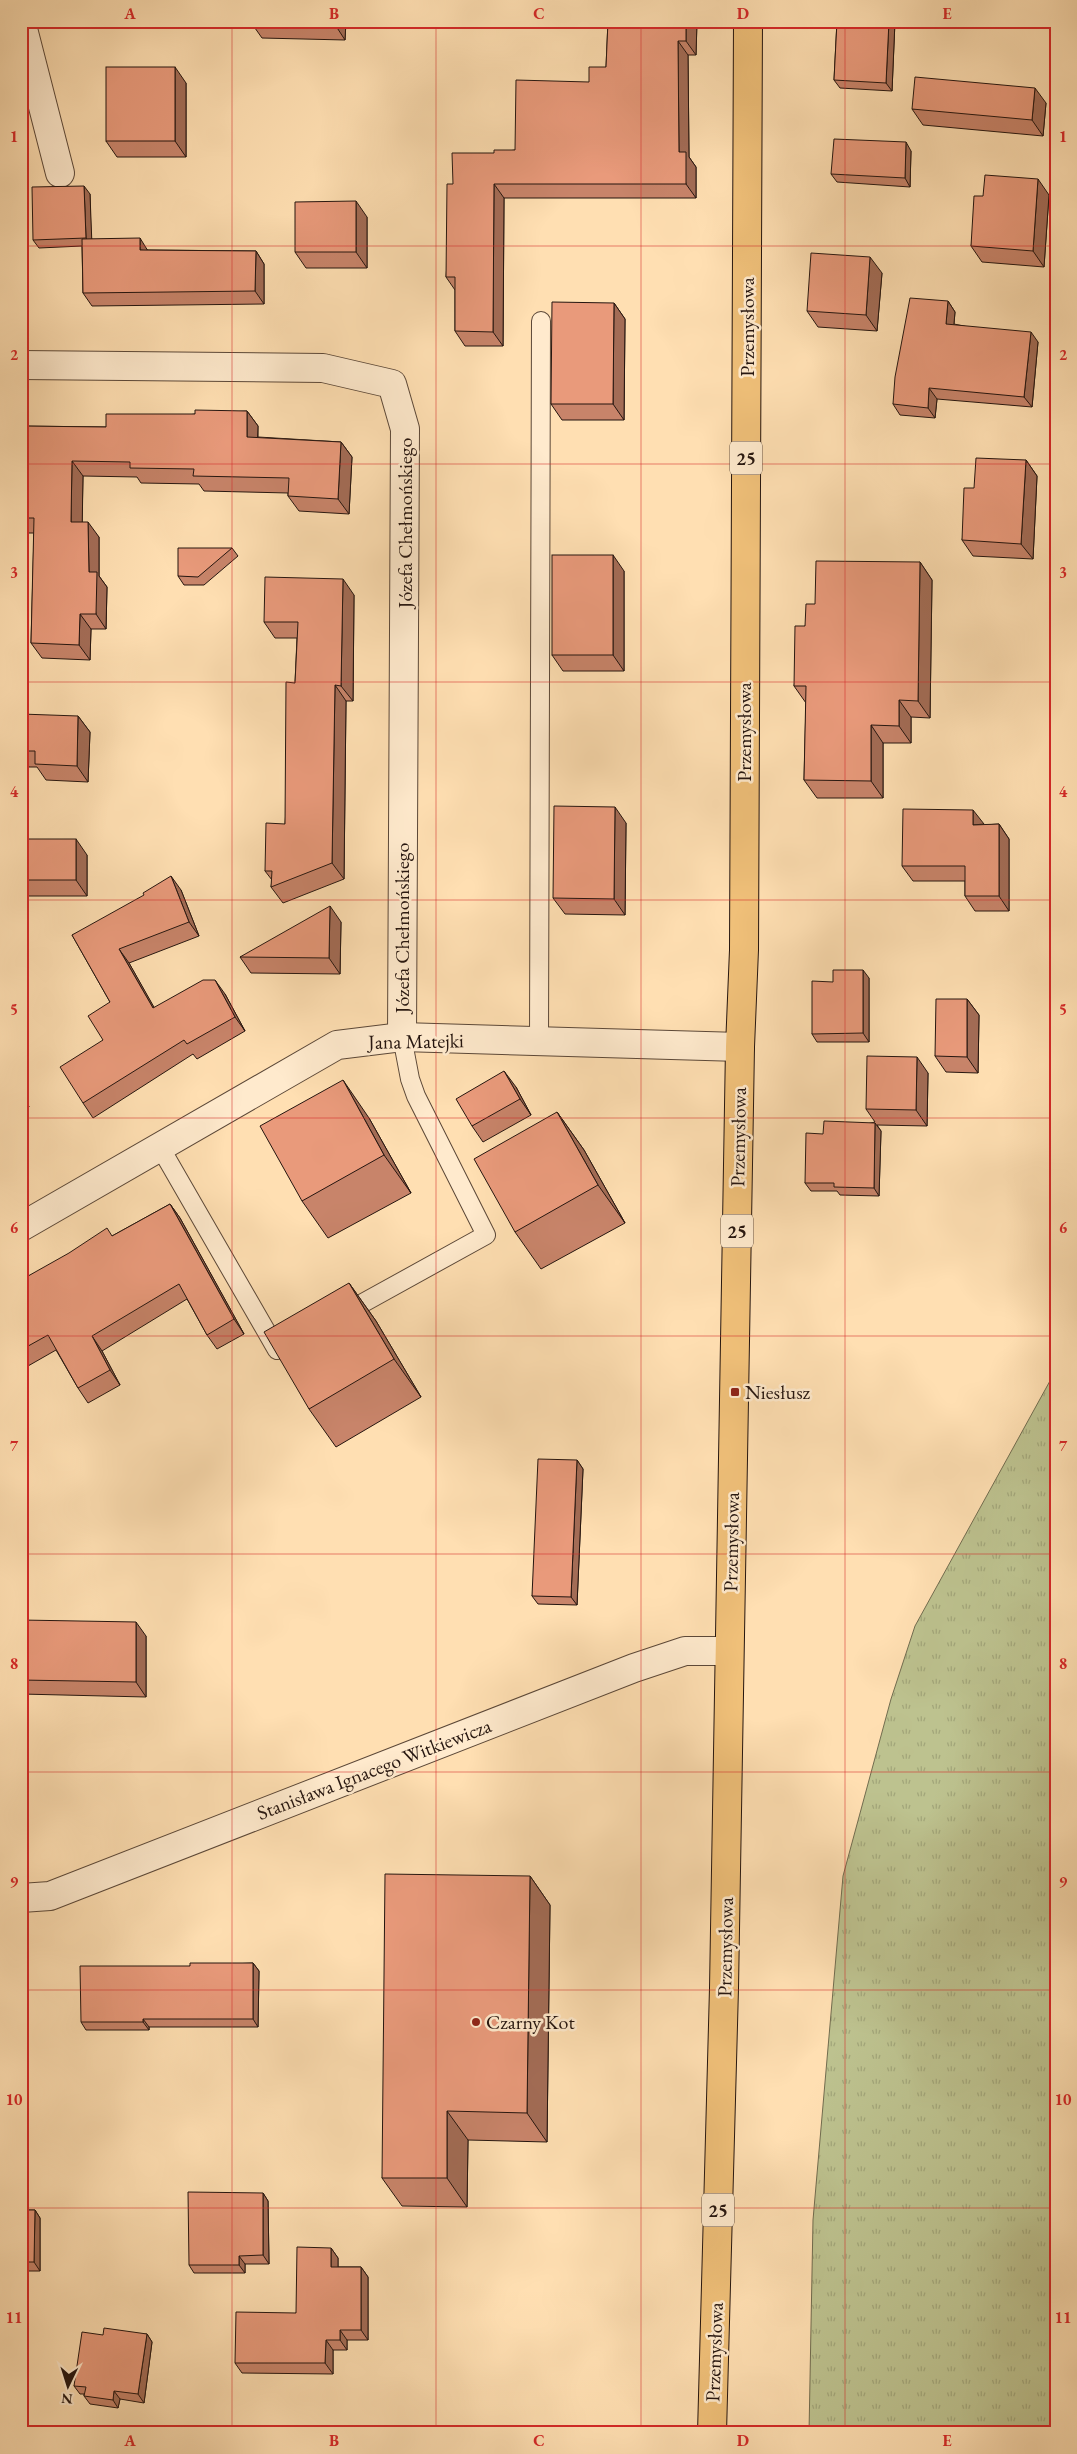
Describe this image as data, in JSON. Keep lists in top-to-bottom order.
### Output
{
  "streets": {
    "main road": ["Przemysłowa", "25"],
    "street": ["Józefa Chełmońskiego", "Jana Matejki", "Stanisława Ignacego Witkiewicza"]
  },
  "crossings": [
    ["Przemysłowa", "Jana Matejki"],
    ["Przemysłowa", "Stanisława Ignacego Witkiewicza"],
    ["Józefa Chełmońskiego", "Jana Matejki"]
  ],
  "places": {
    "transit": ["Niesłusz"],
    "other": ["Czarny Kot"]
  },
  "north": "bottom",
  "grid": {
    "columns": [
      "A",
      "B",
      "C",
      "D",
      "E"
    ],
    "rows": [
      "1",
      "2",
      "3",
      "4",
      "5",
      "6",
      "7",
      "8",
      "9",
      "10",
      "11"
    ]
  }
}
